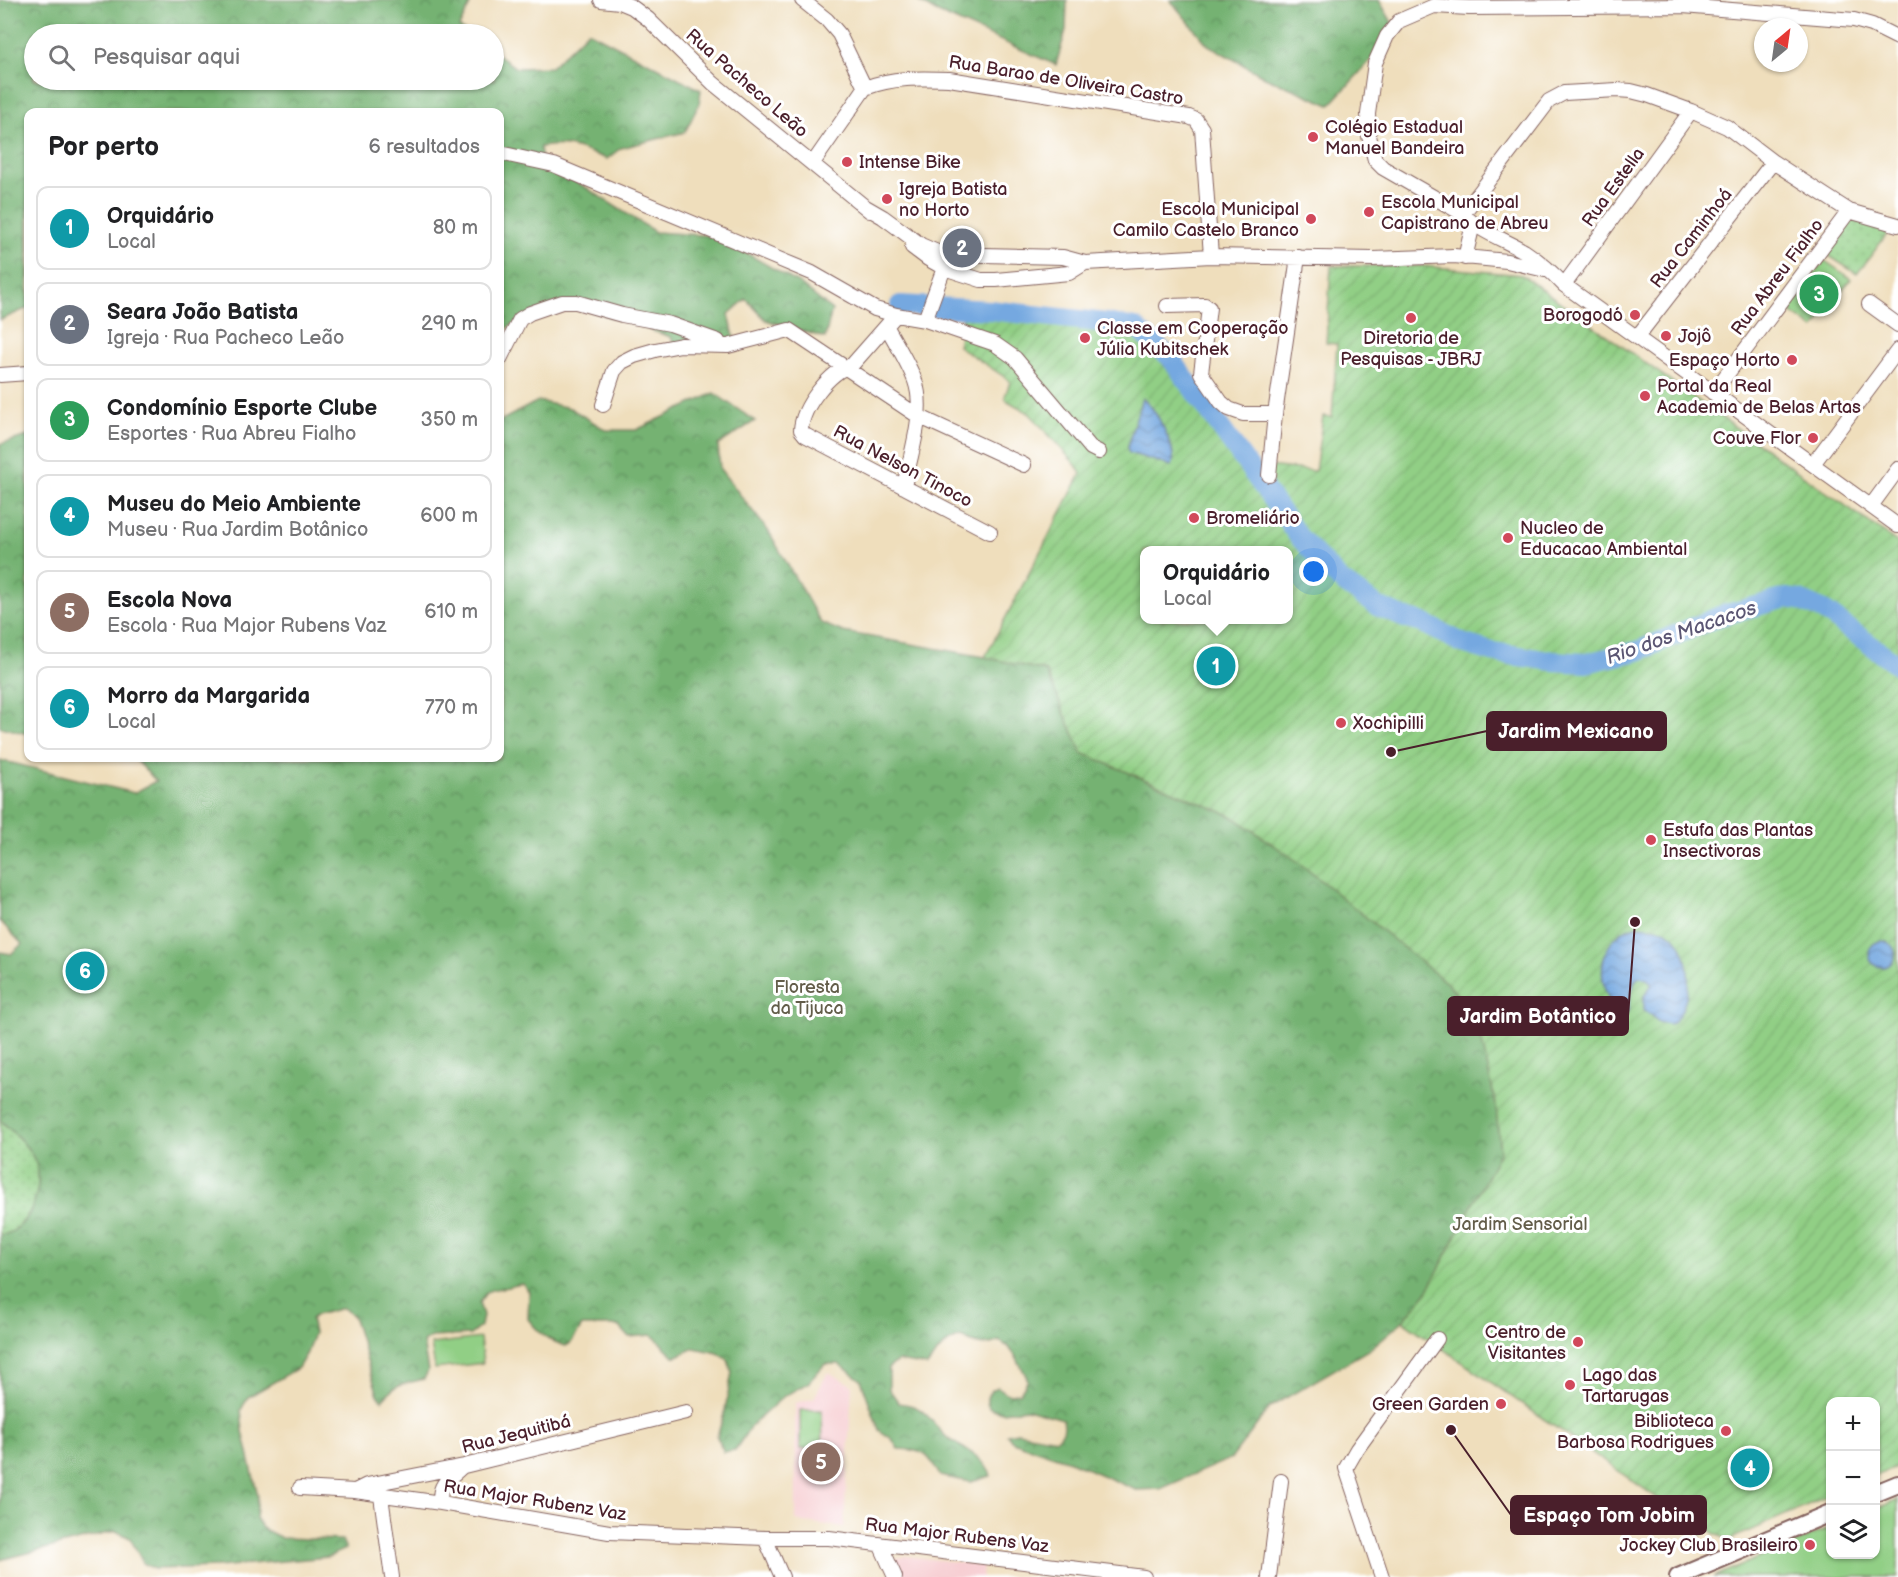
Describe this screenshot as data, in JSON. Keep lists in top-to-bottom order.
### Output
{
  "streets": {
    "street": [
      "Rua Barao de Oliveira Castro",
      "Rua Pacheco Leão",
      "Rua Estella",
      "Rua Caminhoá",
      "Rua Abreu Fialho",
      "Rua Nelson Tinoco",
      "Rua Jequitibá",
      "Rua Major Rubenz Vaz",
      "Rua Major Rubens Vaz"
    ]
  },
  "crossings": [
    ["Rua Barao de Oliveira Castro", "Rua Pacheco Leão"],
    ["Rua Jequitibá", "Rua Major Rubenz Vaz"],
    ["Rua Major Rubenz Vaz", "Rua Major Rubens Vaz"]
  ],
  "water": ["Rio dos Macacos"],
  "parks": ["Floresta da Tijuca", "Jardim Sensorial"],
  "places": [
    "Colégio Estadual Manuel Bandeira",
    "Intense Bike",
    "Igreja Batista no Horto",
    "Escola Municipal Capistrano de Abreu",
    "Escola Municipal Camilo Castelo Branco",
    "Borogodó",
    "Diretoria de Pesquisas - JBRJ",
    "Jojô",
    "Classe em Cooperação Júlia Kubitschek",
    "Espaço Horto",
    "Portal da Real Academia de Belas Artas",
    "Couve Flor",
    "Bromeliário",
    "Nucleo de Educacao Ambiental",
    "Xochipilli",
    "Jardim Mexicano",
    "Estufa das Plantas Insectivoras",
    "Jardim Botântico",
    "Centro de Visitantes",
    "Lago das Tartarugas",
    "Green Garden",
    "Espaço Tom Jobim",
    "Biblioteca Barbosa Rodrigues",
    "Jockey Club Brasileiro"
  ],
  "north": "top right",
  "page": {
    "search": "Pesquisar aqui",
    "heading": ["Por perto", "6 resultados"],
    "list": [
      {
        "mark": "1",
        "name": "Orquidário",
        "note": "Local",
        "value": "80 m"
      },
      {
        "mark": "2",
        "name": "Seara João Batista",
        "note": "Igreja · Rua Pacheco Leão",
        "value": "290 m"
      },
      {
        "mark": "3",
        "name": "Condomínio Esporte Clube",
        "note": "Esportes · Rua Abreu Fialho",
        "value": "350 m"
      },
      {
        "mark": "4",
        "name": "Museu do Meio Ambiente",
        "note": "Museu · Rua Jardim Botânico",
        "value": "600 m"
      },
      {
        "mark": "5",
        "name": "Escola Nova",
        "note": "Escola · Rua Major Rubens Vaz",
        "value": "610 m"
      },
      {
        "mark": "6",
        "name": "Morro da Margarida",
        "note": "Local",
        "value": "770 m"
      }
    ],
    "pins": [
      "2",
      "3",
      "1",
      "6",
      "5",
      "4"
    ],
    "popup": ["Orquidário", "Local"],
    "map_buttons": ["+", "−"]
  }
}
